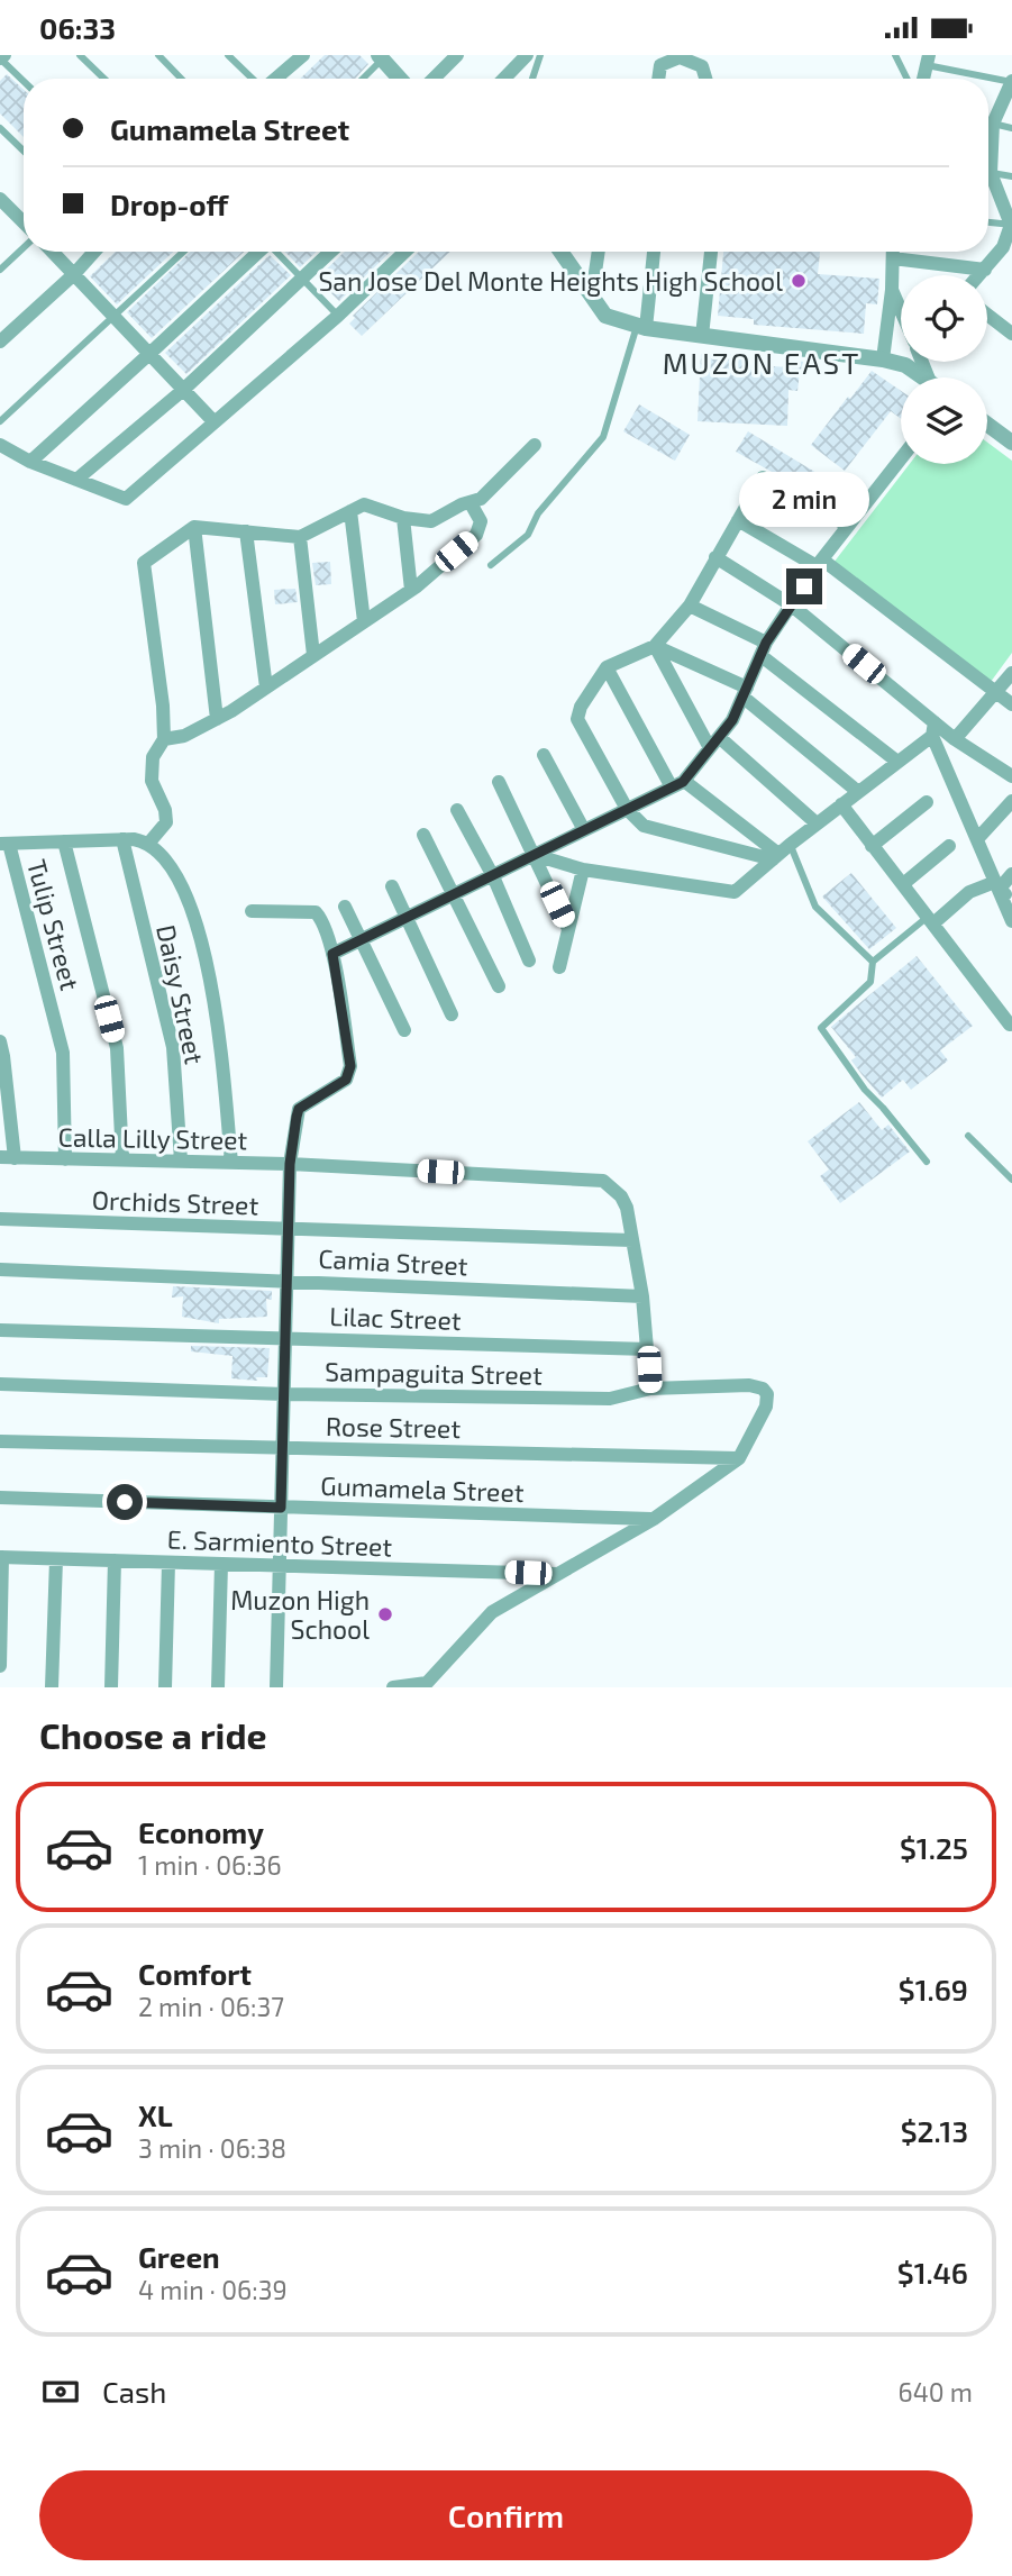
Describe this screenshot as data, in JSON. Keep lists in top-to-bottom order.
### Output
{
  "streets": {
    "street": [
      "Tulip Street",
      "Daisy Street",
      "Calla Lilly Street",
      "Orchids Street",
      "Camia Street",
      "Lilac Street",
      "Sampaguita Street",
      "Rose Street",
      "Gumamela Street",
      "E. Sarmiento Street"
    ]
  },
  "crossings": [
    ["Tulip Street", "Calla Lilly Street"],
    ["Daisy Street", "Calla Lilly Street"],
    ["Calla Lilly Street", "Orchids Street"],
    ["Calla Lilly Street", "Camia Street"],
    ["Calla Lilly Street", "Lilac Street"],
    ["Calla Lilly Street", "Sampaguita Street"],
    ["Sampaguita Street", "Rose Street"]
  ],
  "districts": ["MUZON EAST"],
  "places": ["San Jose Del Monte Heights High School", "Muzon High School"],
  "page": {
    "status": "06:33",
    "banner": ["Gumamela Street", "Drop-off"],
    "bubble": "2 min",
    "heading": "Choose a ride",
    "list": [
      {
        "name": "Economy",
        "note": "1 min · 06:36",
        "value": "$1.25"
      },
      {
        "name": "Comfort",
        "note": "2 min · 06:37",
        "value": "$1.69"
      },
      {
        "name": "XL",
        "note": "3 min · 06:38",
        "value": "$2.13"
      },
      {
        "name": "Green",
        "note": "4 min · 06:39",
        "value": "$1.46"
      }
    ],
    "pay": ["Cash", "640 m"],
    "buttons": "Confirm"
  }
}
